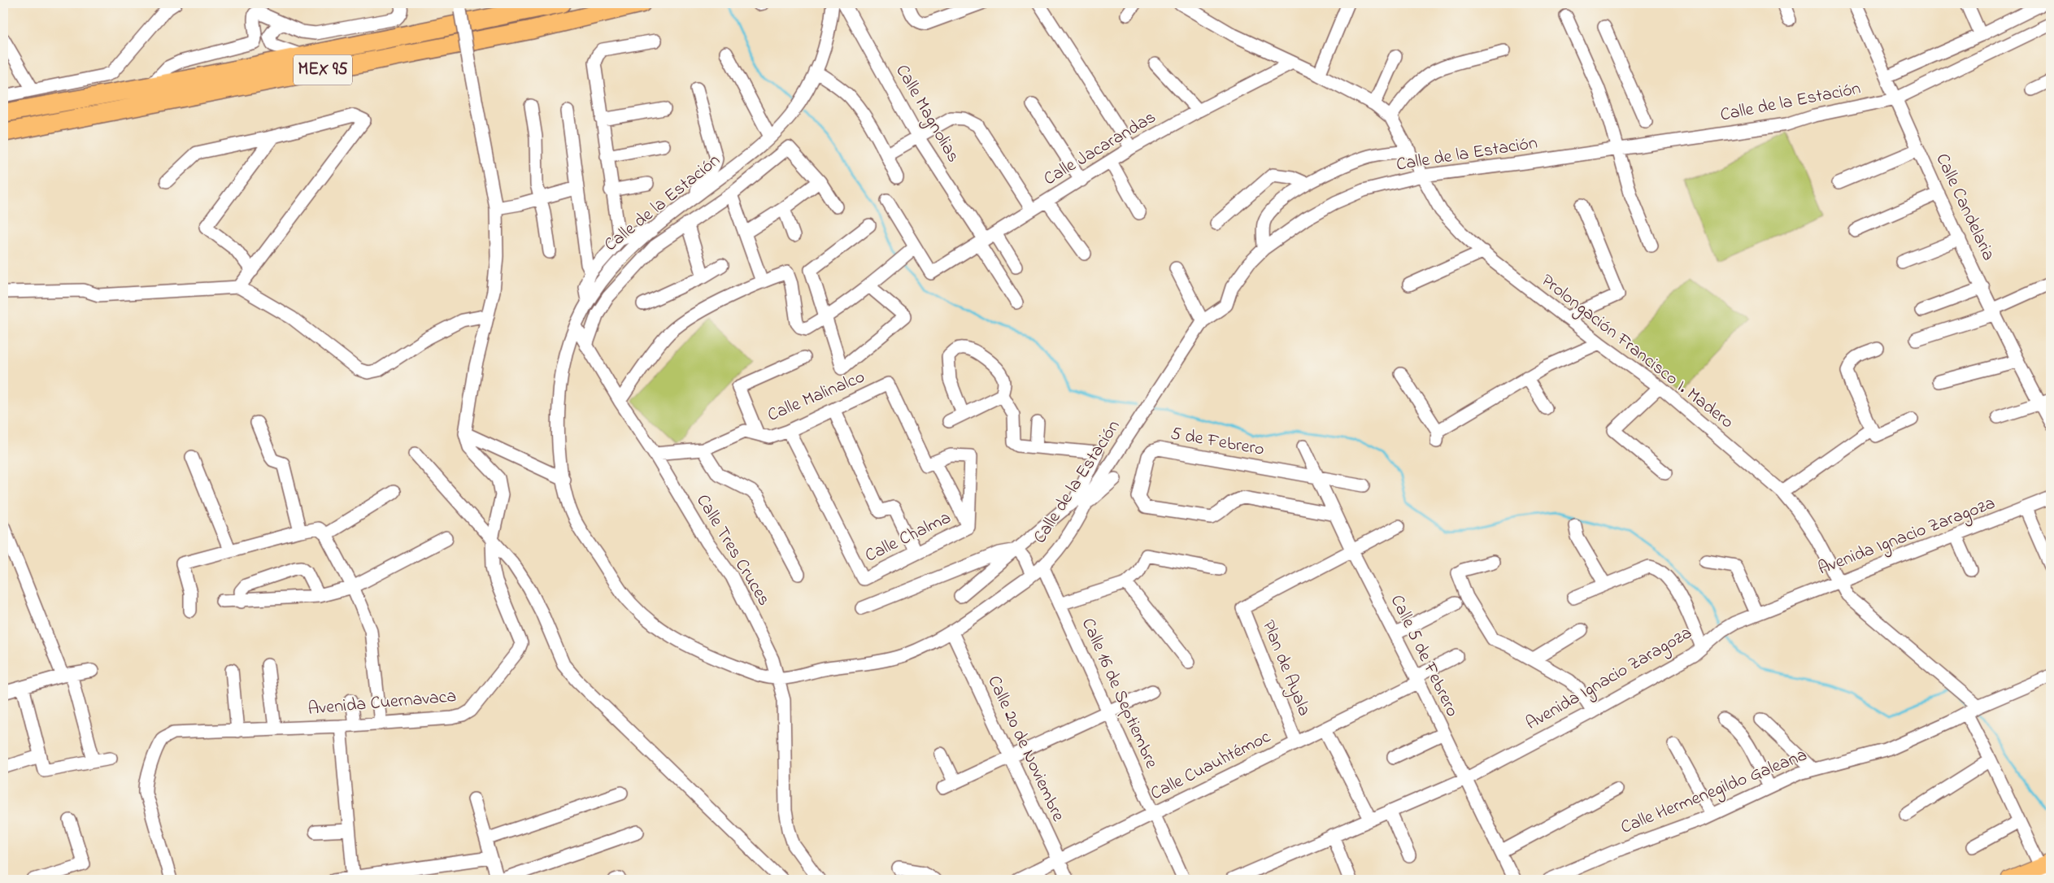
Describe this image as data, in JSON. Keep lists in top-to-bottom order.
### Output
{
  "streets": {
    "highway": ["MEX 95"],
    "street": [
      "Calle de la Estación",
      "Calle Magnolias",
      "Calle Jacarandas",
      "Calle Candelaria",
      "Prolongación Francisco I. Madero",
      "Calle Malinalco",
      "5 de Febrero",
      "Avenida Ignacio Zaragoza",
      "Calle Chalma",
      "Calle Tres Cruces",
      "Calle 5 de Febrero",
      "Plan de Ayala",
      "Calle 16 de Septiembre",
      "Avenida Cuernavaca",
      "Calle 20 de Noviembre",
      "Calle Cuauhtémoc",
      "Calle Hermenegildo Galeana"
    ]
  },
  "crossings": [
    ["Calle de la Estación", "Calle Candelaria"],
    ["Calle de la Estación", "Prolongación Francisco I. Madero"],
    ["Calle de la Estación", "Calle Tres Cruces"],
    ["Calle de la Estación", "Calle 16 de Septiembre"],
    ["Calle de la Estación", "Calle 20 de Noviembre"],
    ["Calle Magnolias", "Calle Jacarandas"],
    ["Prolongación Francisco I. Madero", "Avenida Ignacio Zaragoza"],
    ["Prolongación Francisco I. Madero", "Calle Hermenegildo Galeana"],
    ["Calle Malinalco", "Calle Chalma"],
    ["Calle Malinalco", "Calle Tres Cruces"],
    ["5 de Febrero", "Calle 5 de Febrero"],
    ["Avenida Ignacio Zaragoza", "Calle 5 de Febrero"],
    ["Calle 5 de Febrero", "Plan de Ayala"],
    ["Calle 5 de Febrero", "Calle Cuauhtémoc"],
    ["Plan de Ayala", "Calle Cuauhtémoc"],
    ["Calle 16 de Septiembre", "Calle Cuauhtémoc"],
    ["Calle 20 de Noviembre", "Calle Cuauhtémoc"]
  ]
}
